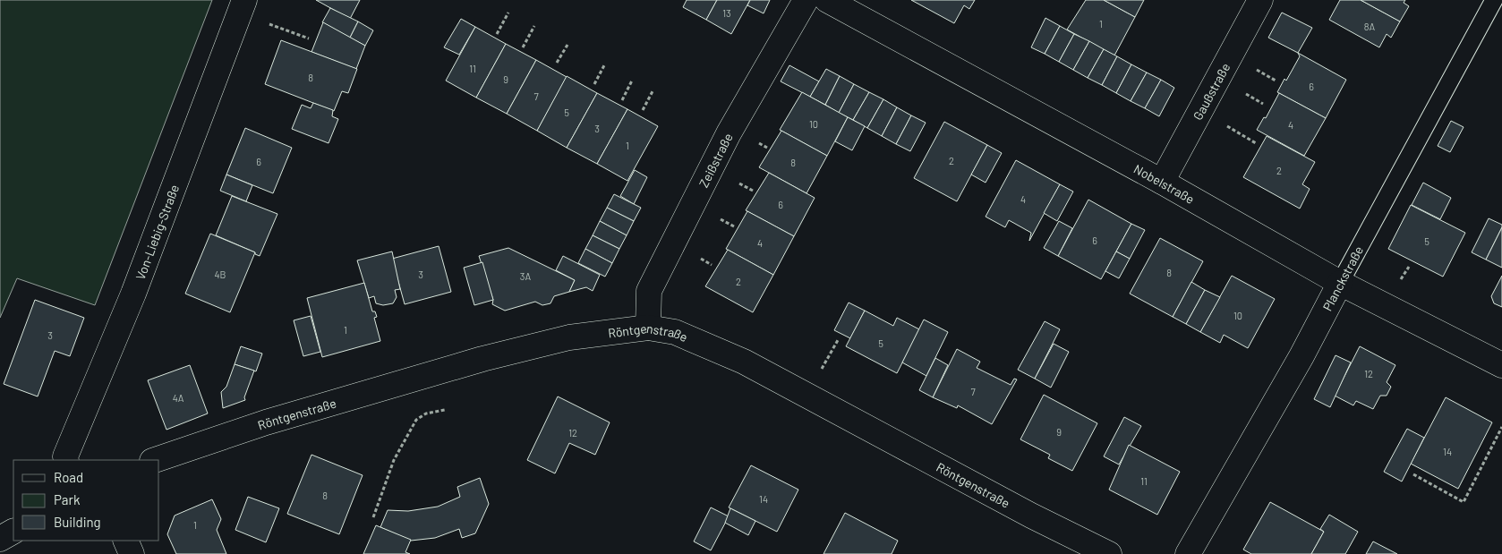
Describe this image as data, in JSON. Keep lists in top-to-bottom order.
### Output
{
  "streets": {
    "street": [
      "Gaußstraße",
      "Zeißstraße",
      "Nobelstraße",
      "Von-Liebig-Straße",
      "Planckstraße",
      "Röntgenstraße"
    ]
  },
  "crossings": [
    ["Gaußstraße", "Nobelstraße"],
    ["Zeißstraße", "Röntgenstraße"],
    ["Nobelstraße", "Planckstraße"]
  ],
  "house_numbers": [
    "13",
    "1",
    "8A",
    "11",
    "8",
    "9",
    "6",
    "7",
    "5",
    "10",
    "4",
    "3",
    "1",
    "2",
    "6",
    "8",
    "2",
    "4",
    "6",
    "6",
    "5",
    "4",
    "8",
    "4B",
    "3",
    "3A",
    "2",
    "10",
    "1",
    "3",
    "5",
    "12",
    "7",
    "4A",
    "9",
    "12",
    "14",
    "11",
    "8",
    "14",
    "1"
  ],
  "legend": ["Road", "Park", "Building"]
}
